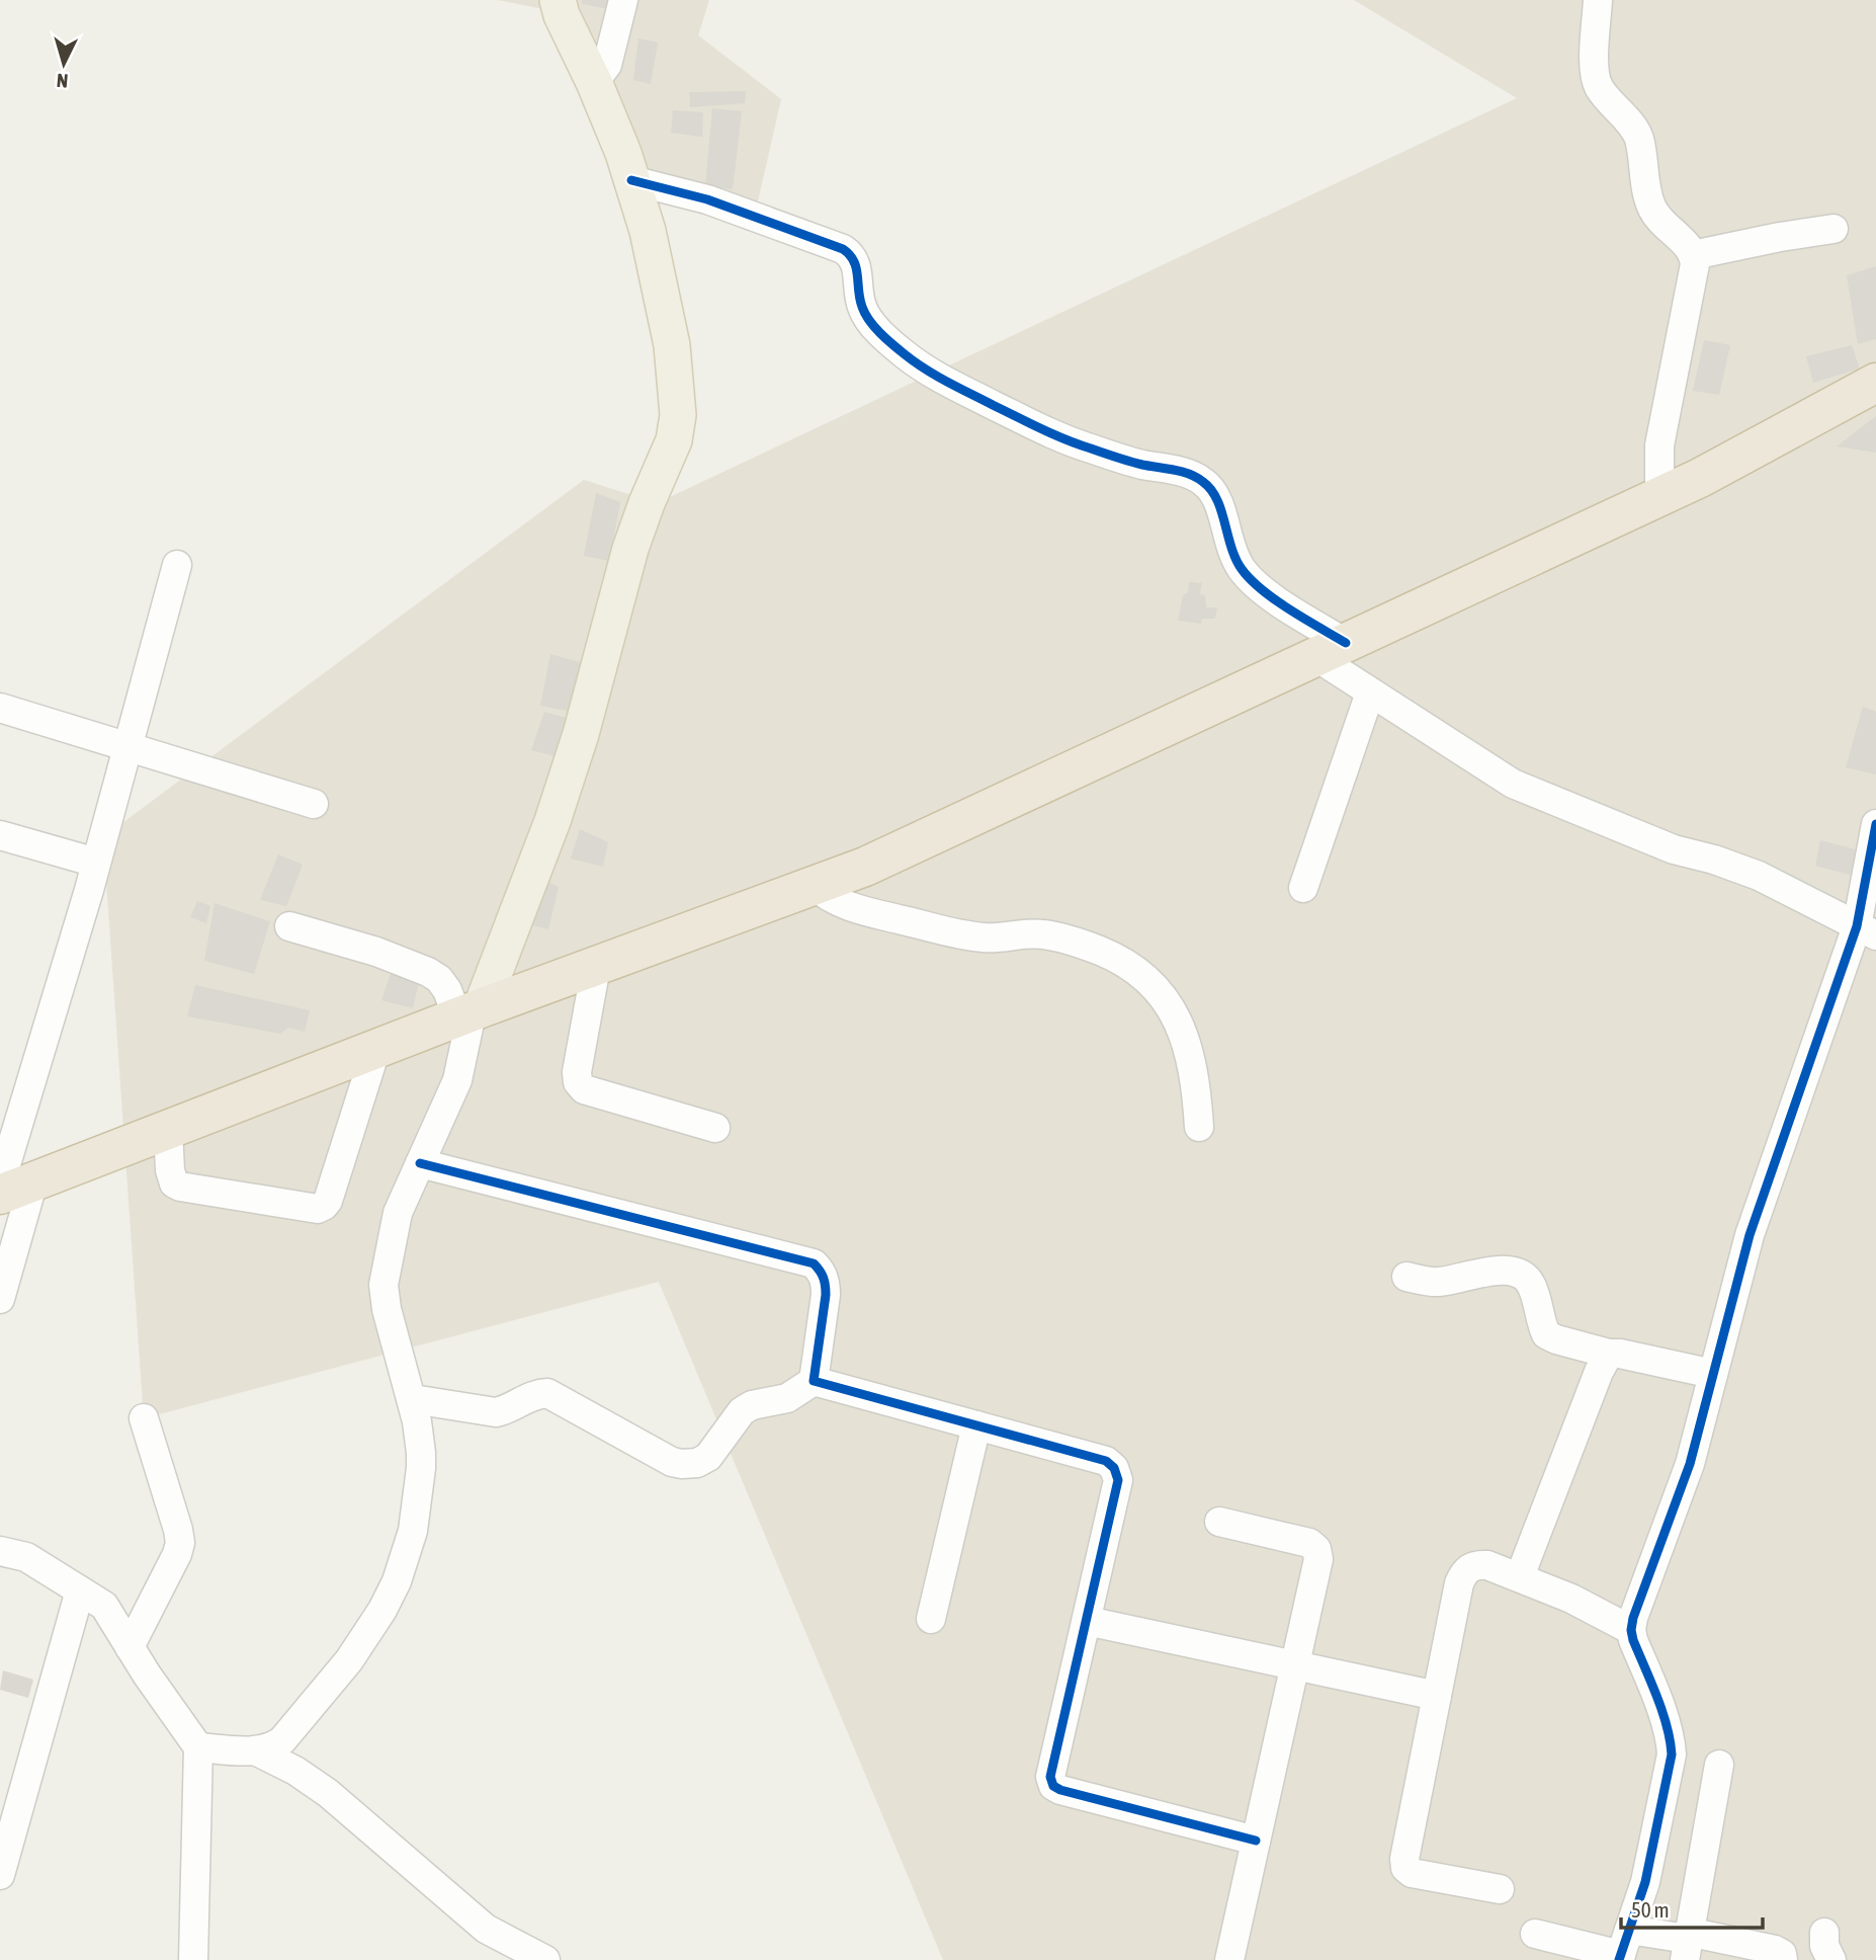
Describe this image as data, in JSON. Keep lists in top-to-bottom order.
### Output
{
  "scale_bar": "50 m",
  "north": "bottom"
}
